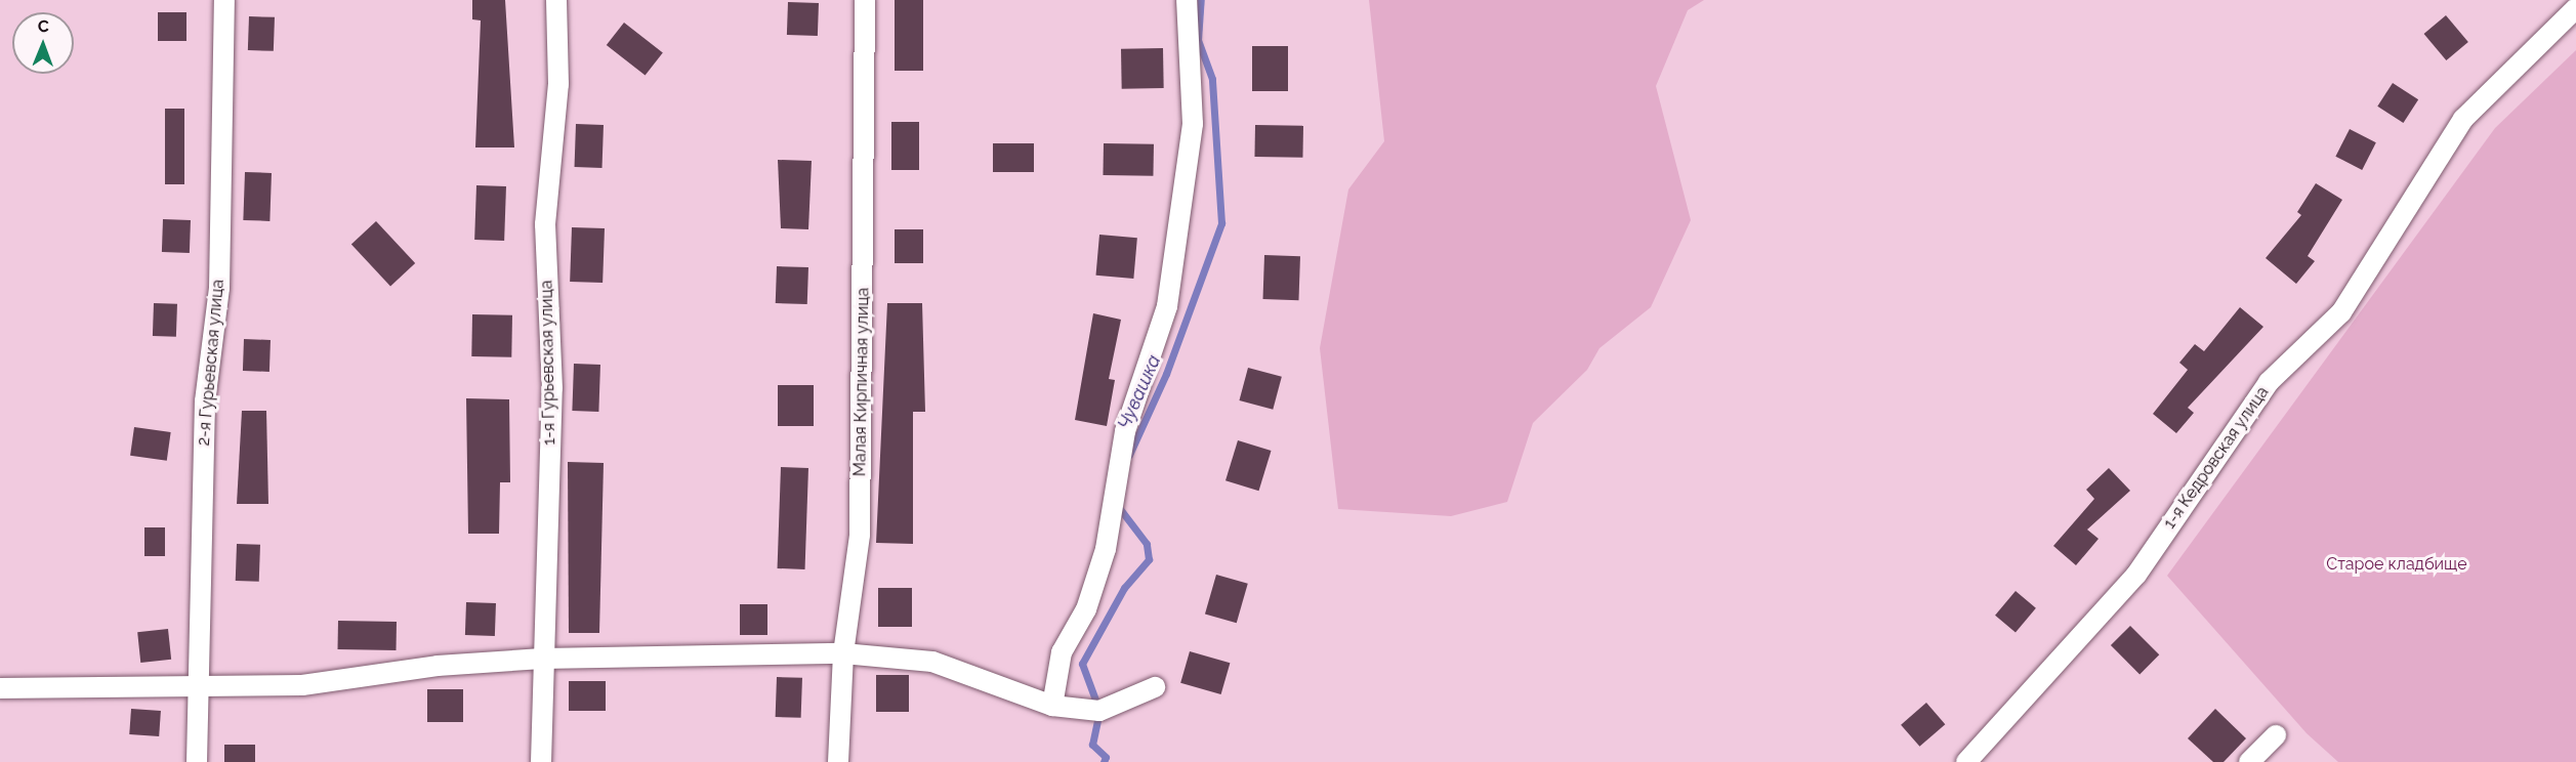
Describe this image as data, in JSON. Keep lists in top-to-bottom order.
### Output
{
  "streets": {
    "street": [
      "2-я Гурьевская улица",
      "1-я Гурьевская улица",
      "Малая Кирпичная улица",
      "1-я Кедровская улица"
    ]
  },
  "water": ["Чувашка"],
  "parks": ["Старое кладбище"],
  "north": "top"
}
